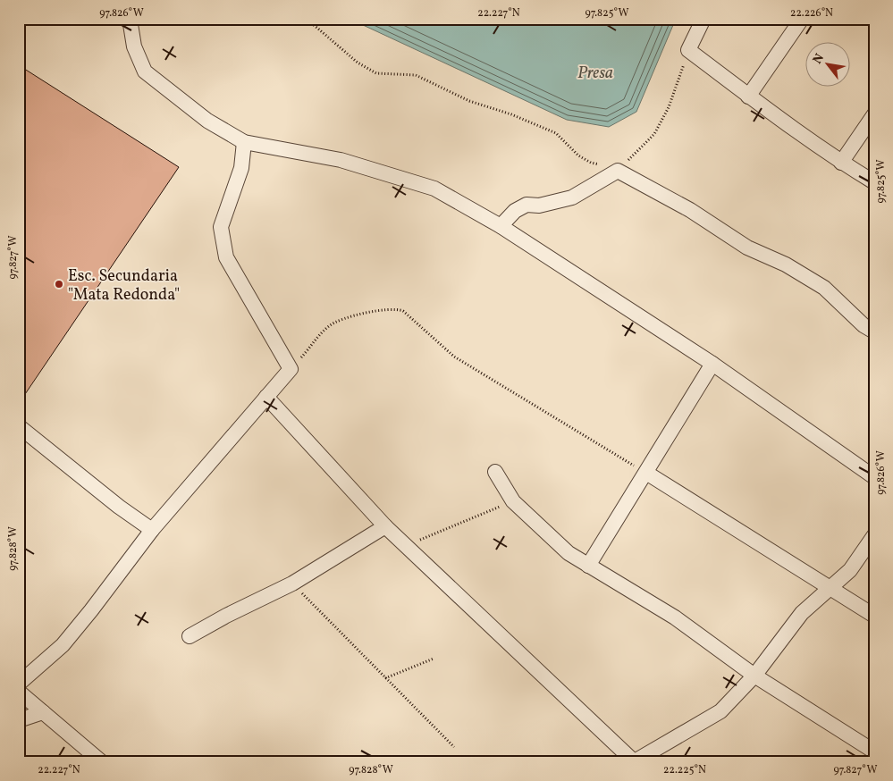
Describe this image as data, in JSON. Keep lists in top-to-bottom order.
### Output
{
  "water": ["Presa"],
  "places": ["Esc. Secundaria \"Mata Redonda\""],
  "north": "top left",
  "coordinates": [
    "97.826°W",
    "22.227°N",
    "97.825°W",
    "22.226°N",
    "97.827°W",
    "97.828°W",
    "22.225°N"
  ]
}
